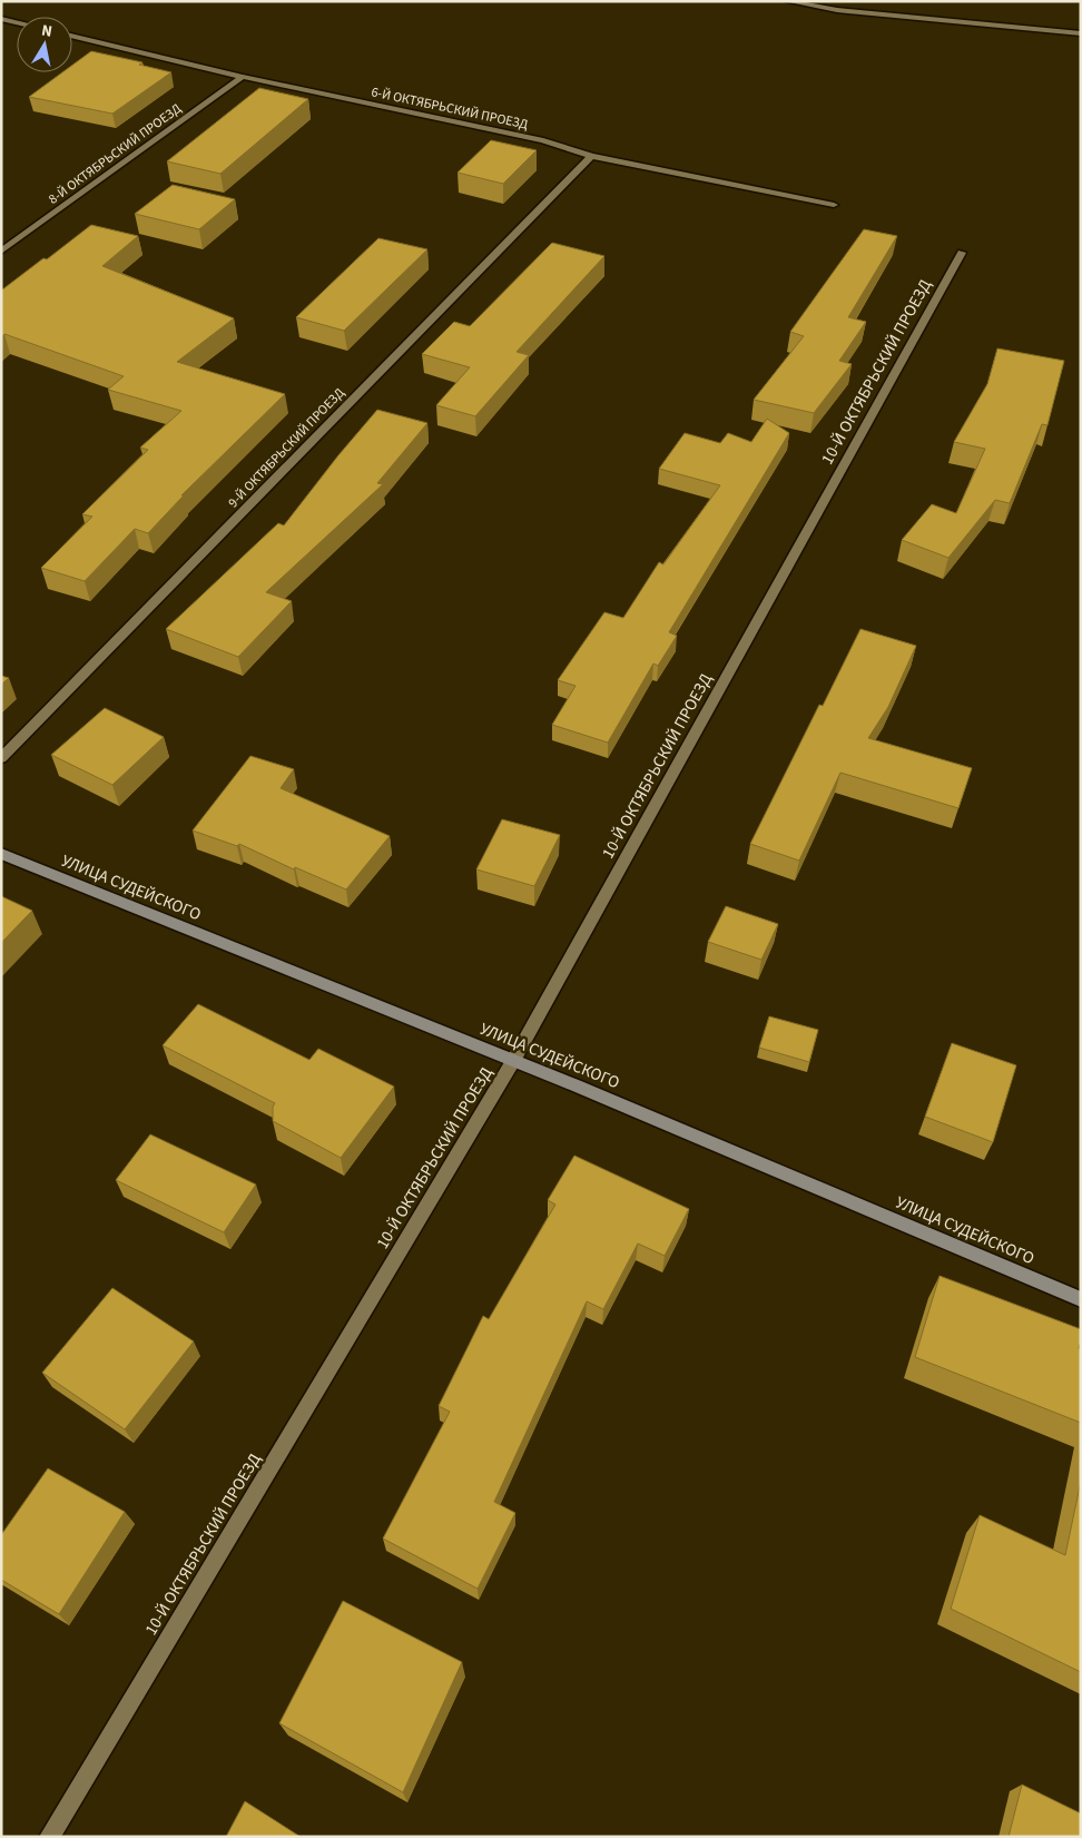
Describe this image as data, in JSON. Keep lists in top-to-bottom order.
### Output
{
  "streets": {
    "street": [
      "6-Й ОКТЯБРЬСКИЙ ПРОЕЗД",
      "8-Й ОКТЯБРЬСКИЙ ПРОЕЗД",
      "10-Й ОКТЯБРЬСКИЙ ПРОЕЗД",
      "9-Й ОКТЯБРЬСКИЙ ПРОЕЗД",
      "УЛИЦА СУДЕЙСКОГО"
    ]
  },
  "crossings": [
    ["6-Й ОКТЯБРЬСКИЙ ПРОЕЗД", "8-Й ОКТЯБРЬСКИЙ ПРОЕЗД"],
    ["6-Й ОКТЯБРЬСКИЙ ПРОЕЗД", "9-Й ОКТЯБРЬСКИЙ ПРОЕЗД"],
    ["10-Й ОКТЯБРЬСКИЙ ПРОЕЗД", "УЛИЦА СУДЕЙСКОГО"]
  ],
  "north": "top"
}
